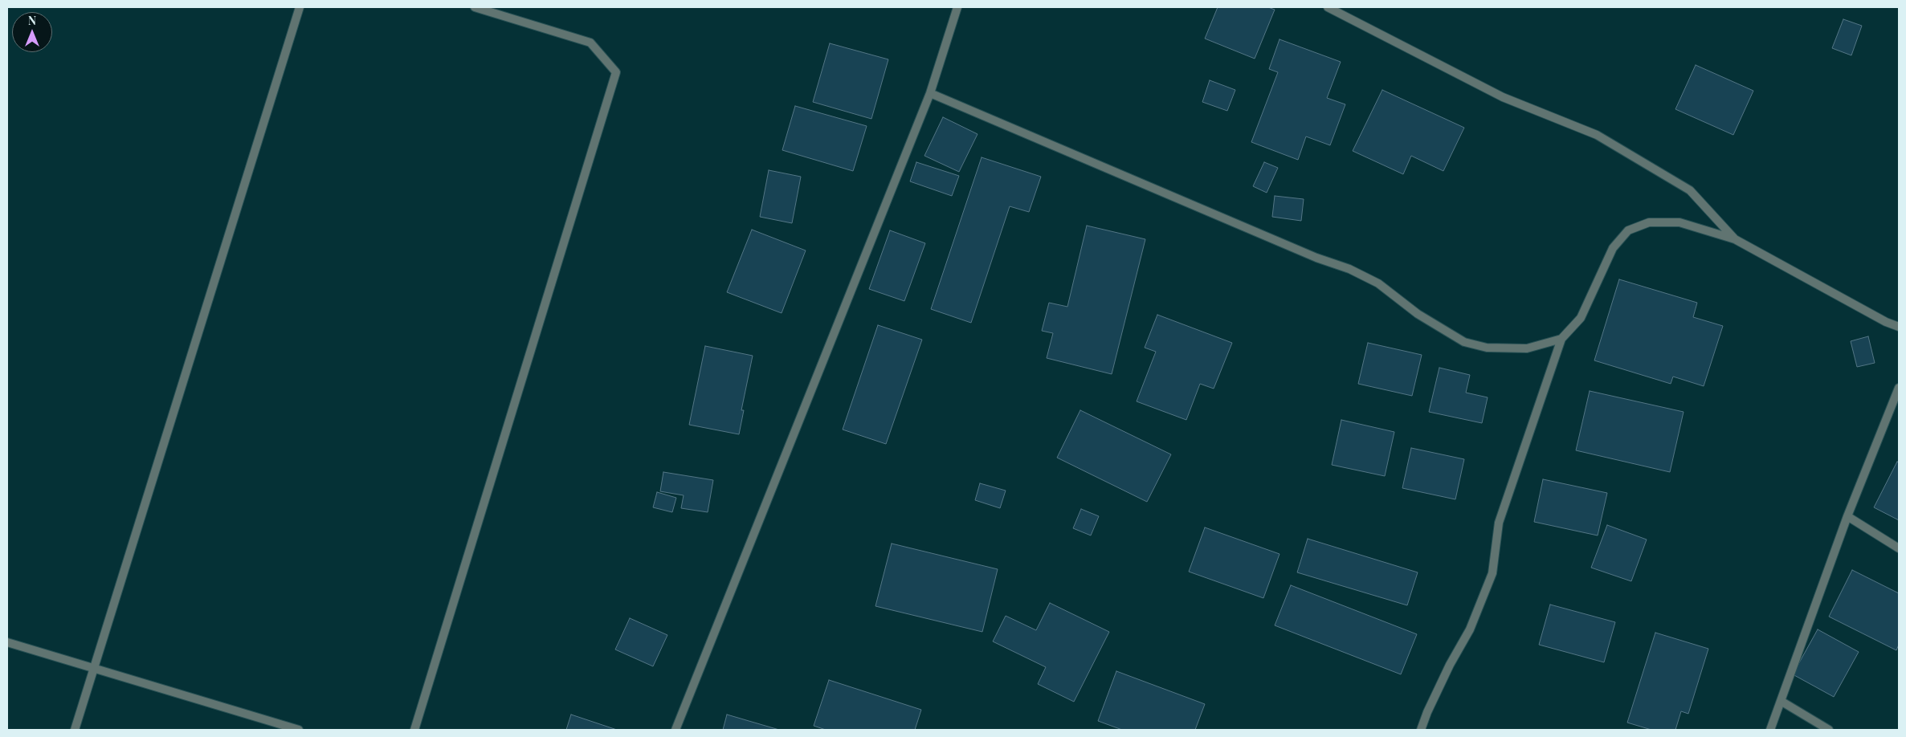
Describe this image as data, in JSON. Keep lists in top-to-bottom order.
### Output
{
  "north": "top"
}
